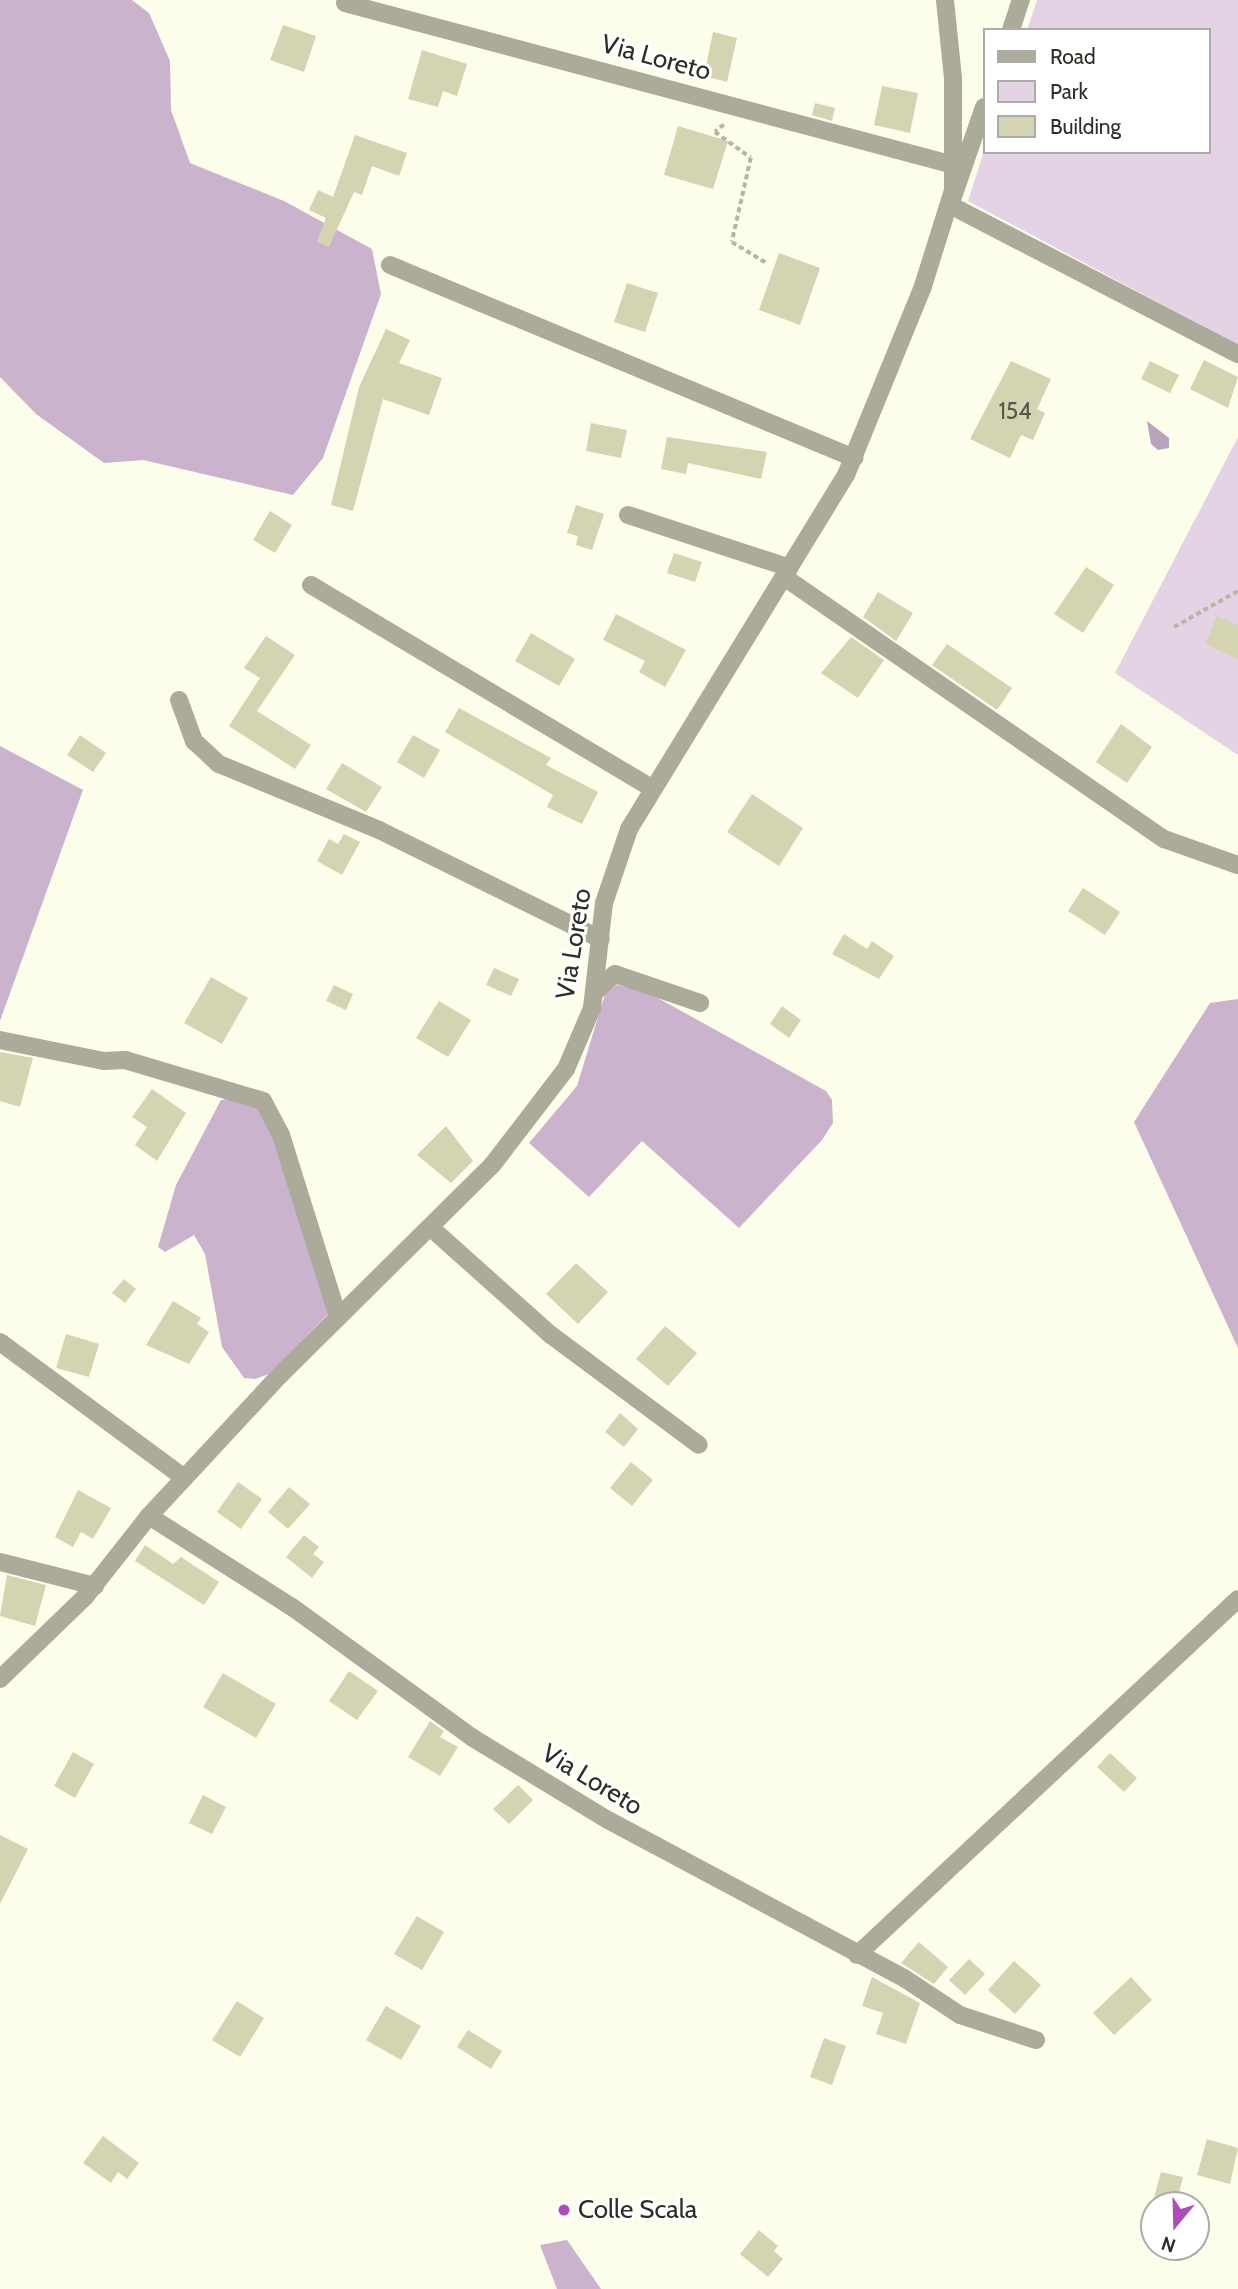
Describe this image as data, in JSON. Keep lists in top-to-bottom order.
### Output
{
  "streets": {
    "street": ["Via Loreto"]
  },
  "places": ["Colle Scala"],
  "house_numbers": ["154"],
  "legend": ["Road", "Park", "Building"],
  "north": "bottom"
}
